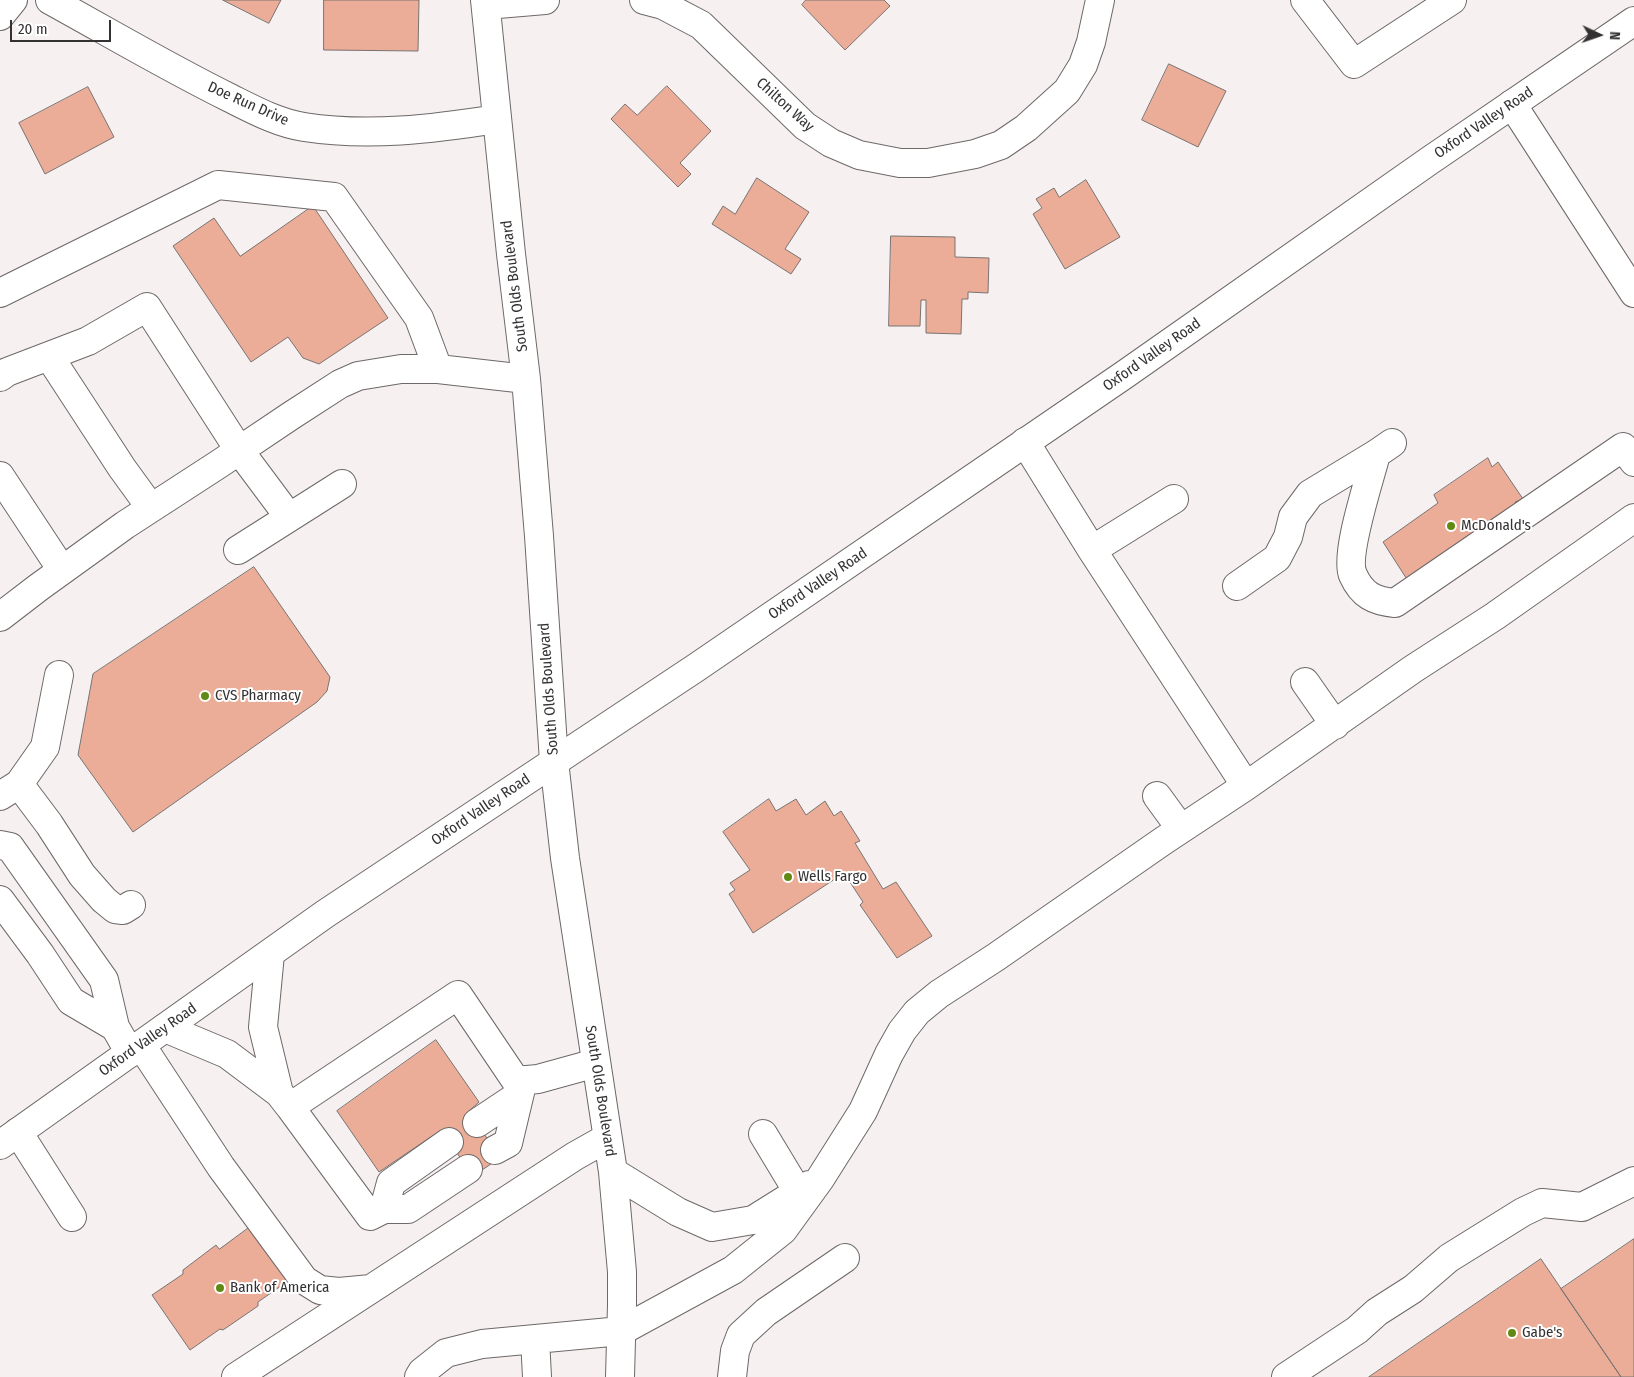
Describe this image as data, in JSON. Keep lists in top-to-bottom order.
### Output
{
  "streets": {
    "street": [
      "Doe Run Drive",
      "Chilton Way",
      "Oxford Valley Road",
      "South Olds Boulevard"
    ]
  },
  "crossings": [
    ["Doe Run Drive", "South Olds Boulevard"],
    ["Oxford Valley Road", "South Olds Boulevard"]
  ],
  "places": [
    "McDonald's",
    "CVS Pharmacy",
    "Wells Fargo",
    "Bank of America",
    "Gabe's"
  ],
  "scale_bar": "20 m",
  "north": "right"
}
